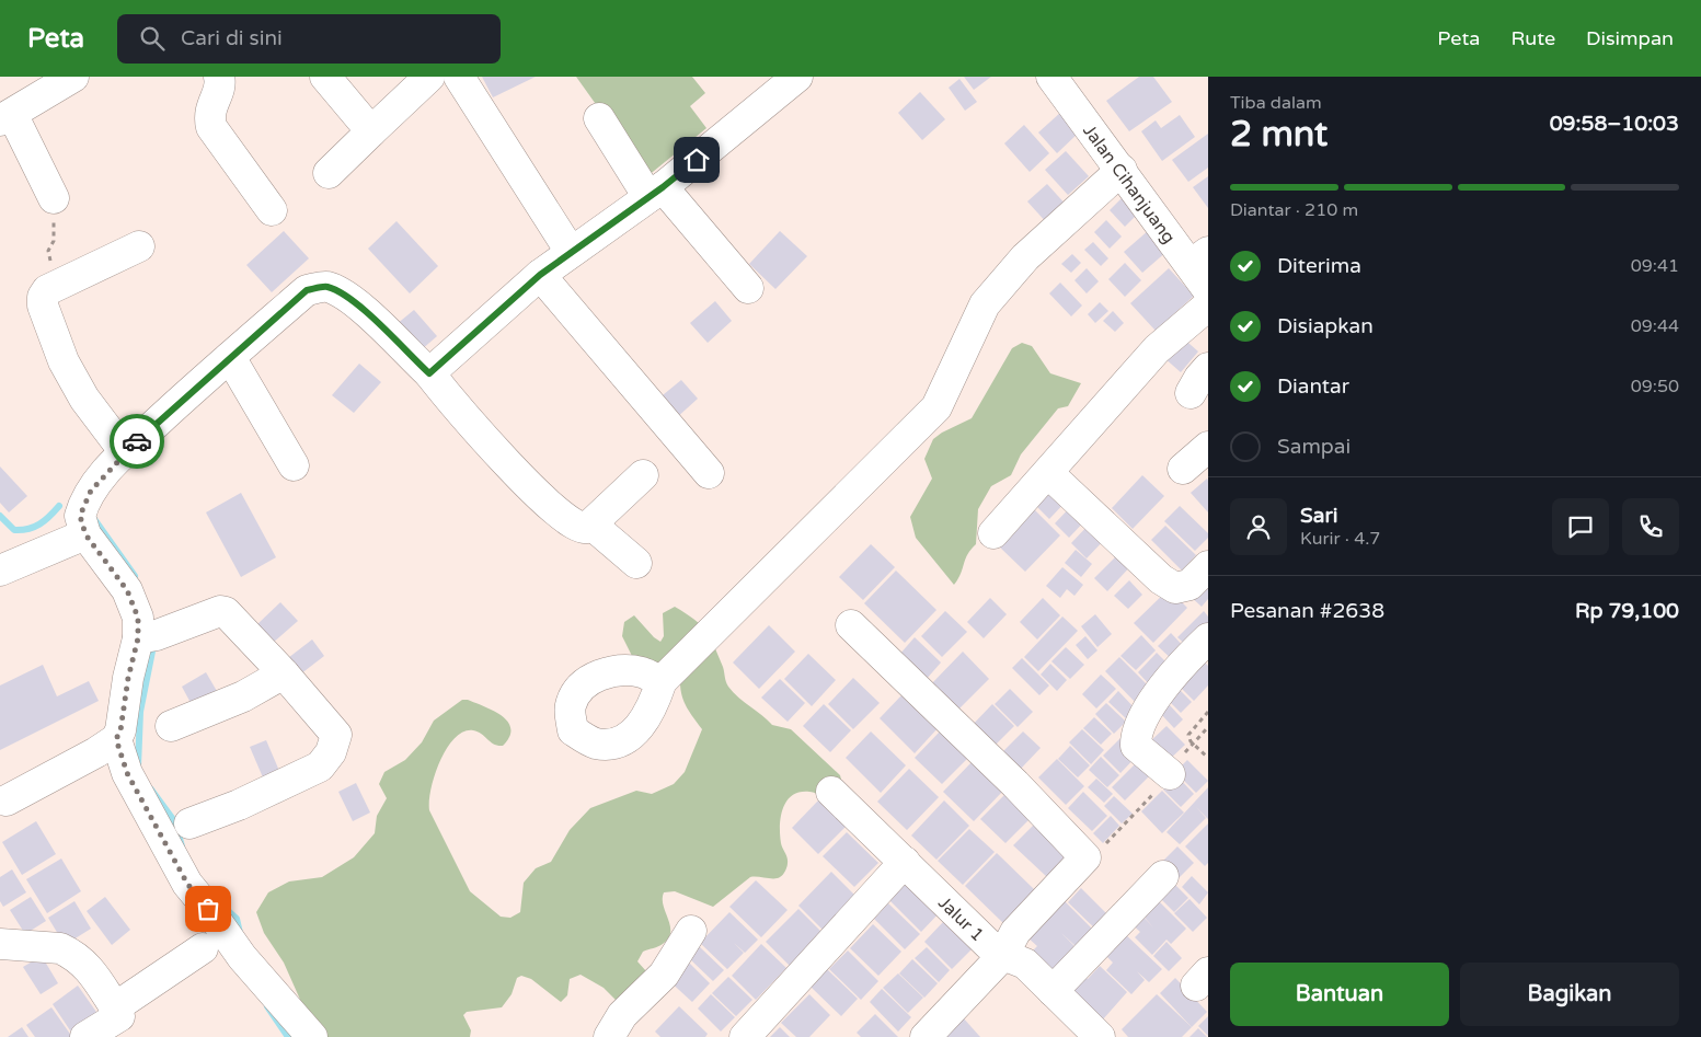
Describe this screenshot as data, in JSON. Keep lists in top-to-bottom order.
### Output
{
  "streets": {
    "street": ["Jalan Cihanjuang", "Jalur 1"]
  },
  "page": {
    "header": "Peta",
    "search": "Cari di sini",
    "nav": ["Peta", "Rute", "Disimpan"],
    "heading": ["2 mnt", "Tiba dalam", "09:58–10:03"],
    "panel": [
      "Sari",
      "Kurir · 4.7",
      "Pesanan #2638",
      "Rp 79,100"
    ],
    "bar": "Diantar · 210 m",
    "list": [
      ["Diterima", "09:41"],
      ["Disiapkan", "09:44"],
      ["Diantar", "09:50"],
      "Sampai"
    ],
    "buttons": ["Bantuan", "Bagikan"]
  }
}
